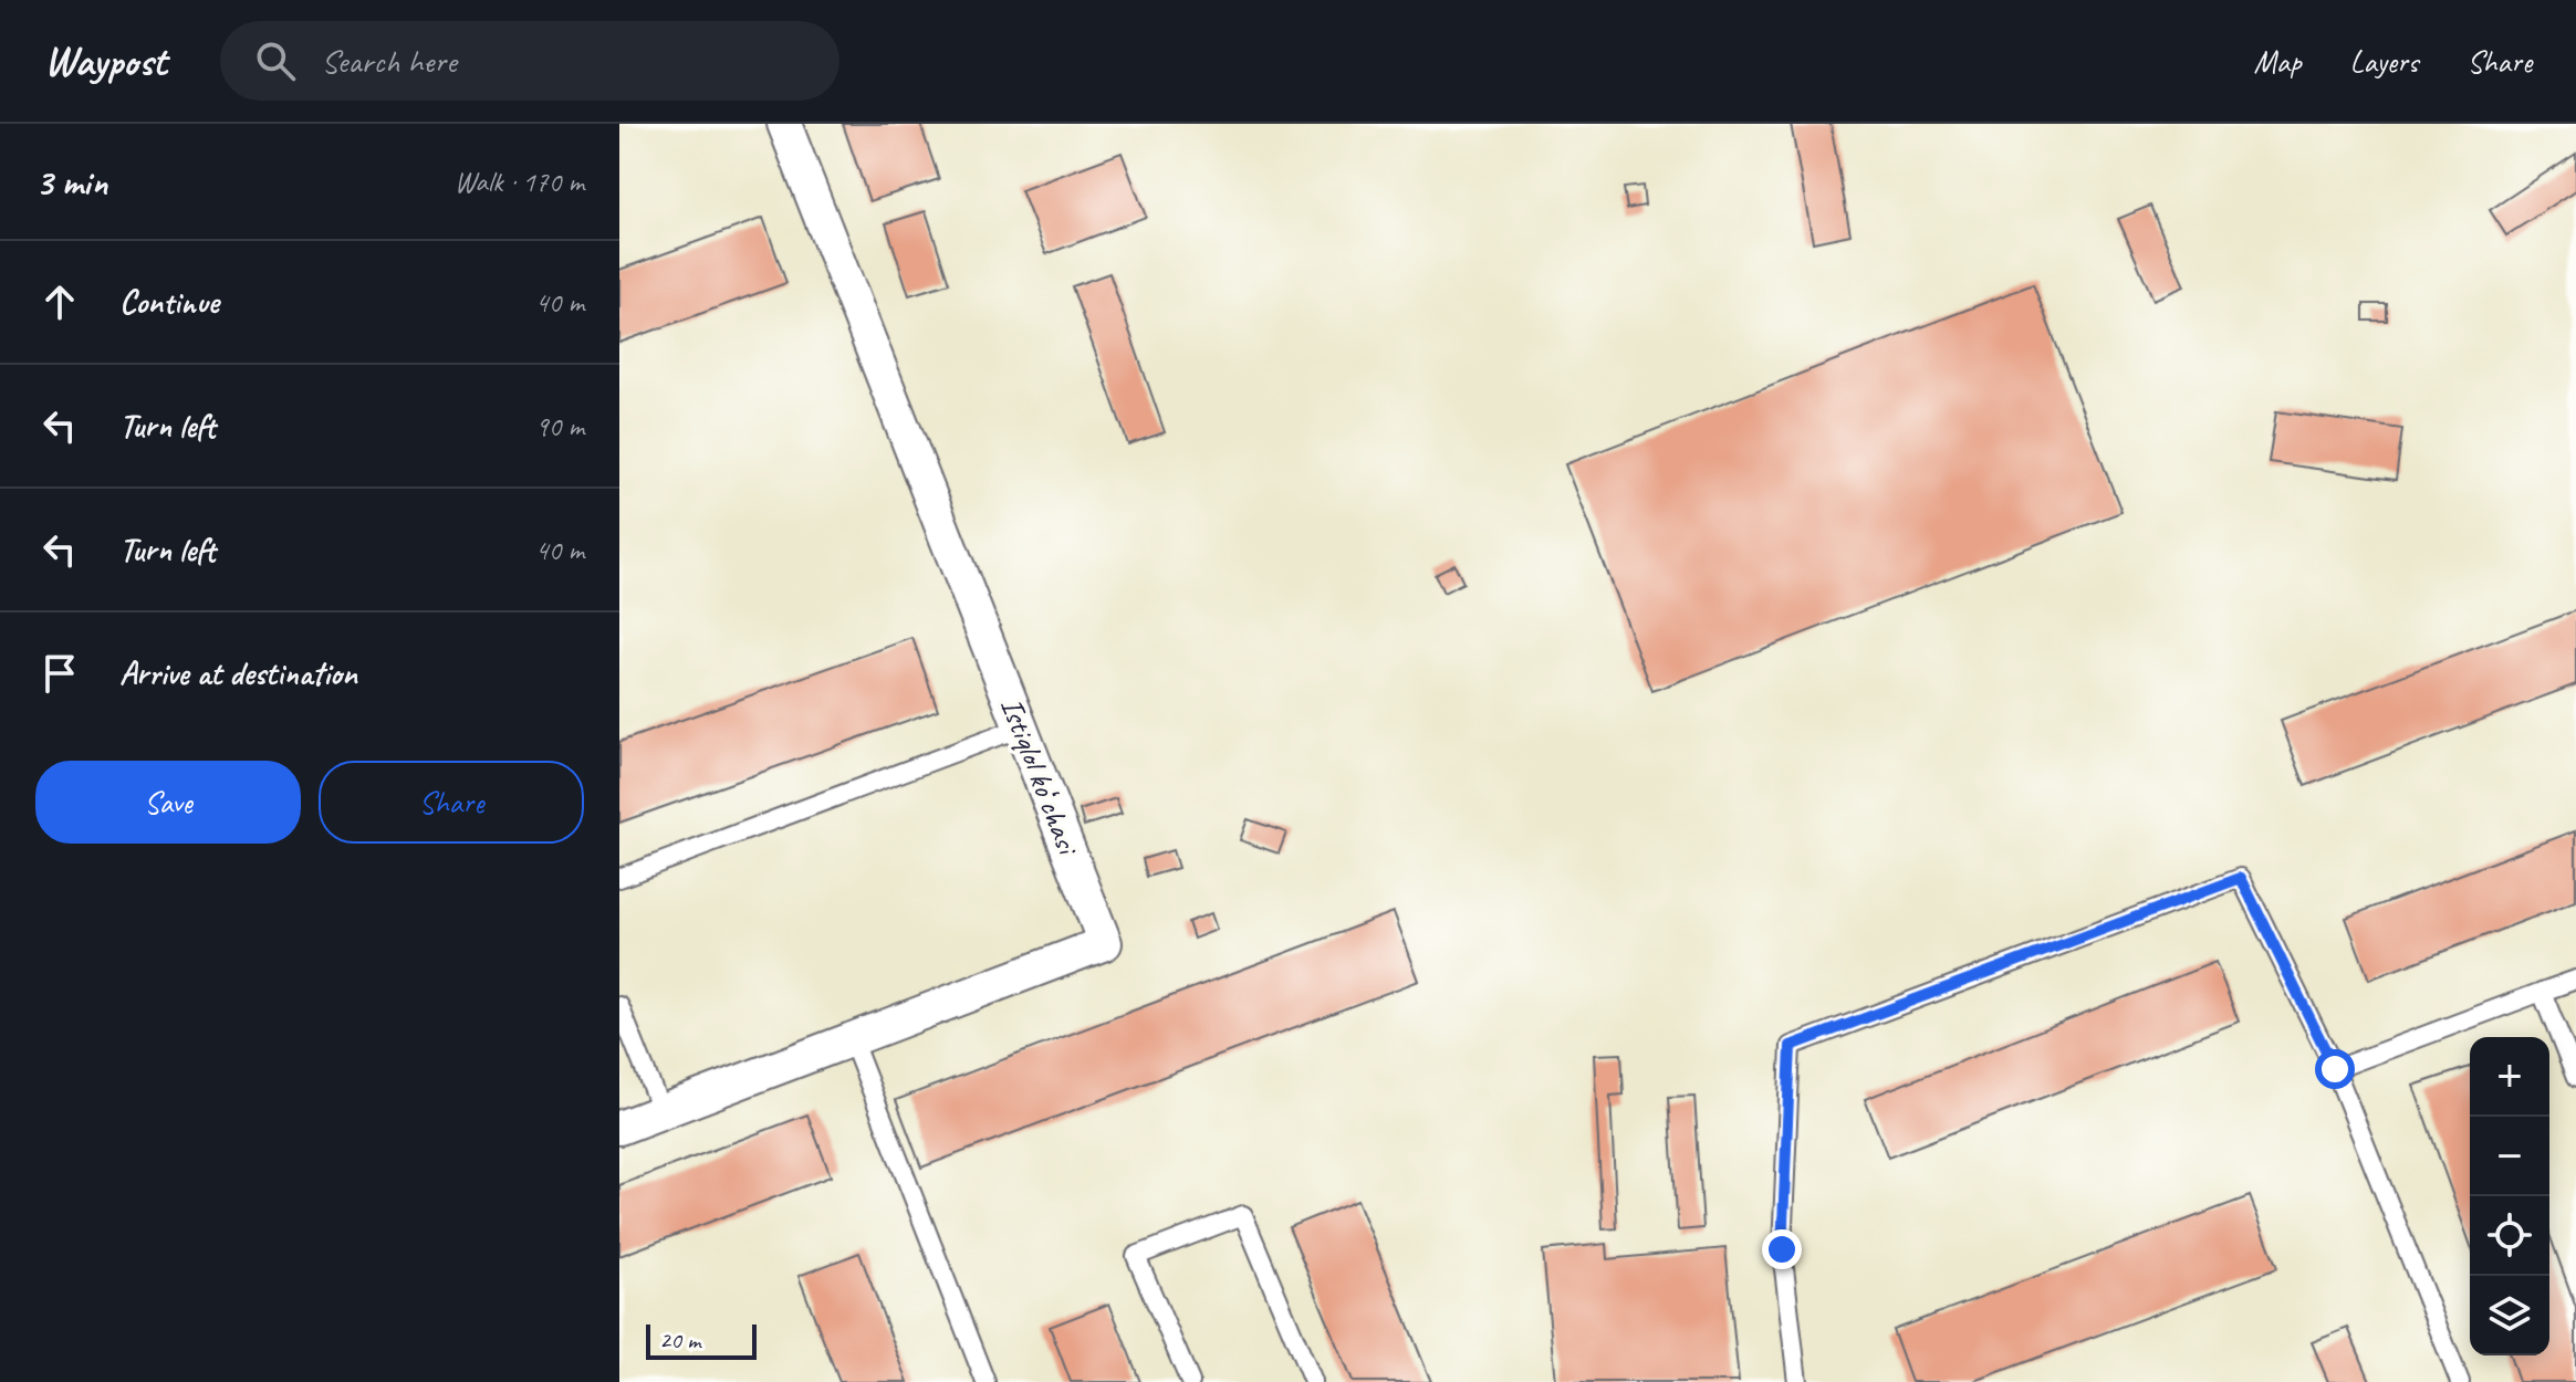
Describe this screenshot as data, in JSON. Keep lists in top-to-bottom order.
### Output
{
  "streets": {
    "street": ["Istiqlol koʻchasi"]
  },
  "scale_bar": "20 m",
  "page": {
    "header": "Waypost",
    "search": "Search here",
    "nav": ["Map", "Layers", "Share"],
    "heading": ["3 min", "Walk · 170 m"],
    "list": [
      ["Continue", "40 m"],
      ["Turn left", "90 m"],
      ["Turn left", "40 m"],
      "Arrive at destination"
    ],
    "buttons": ["Save", "Share"],
    "map_buttons": ["+", "−"],
    "scale": "20 m"
  }
}
